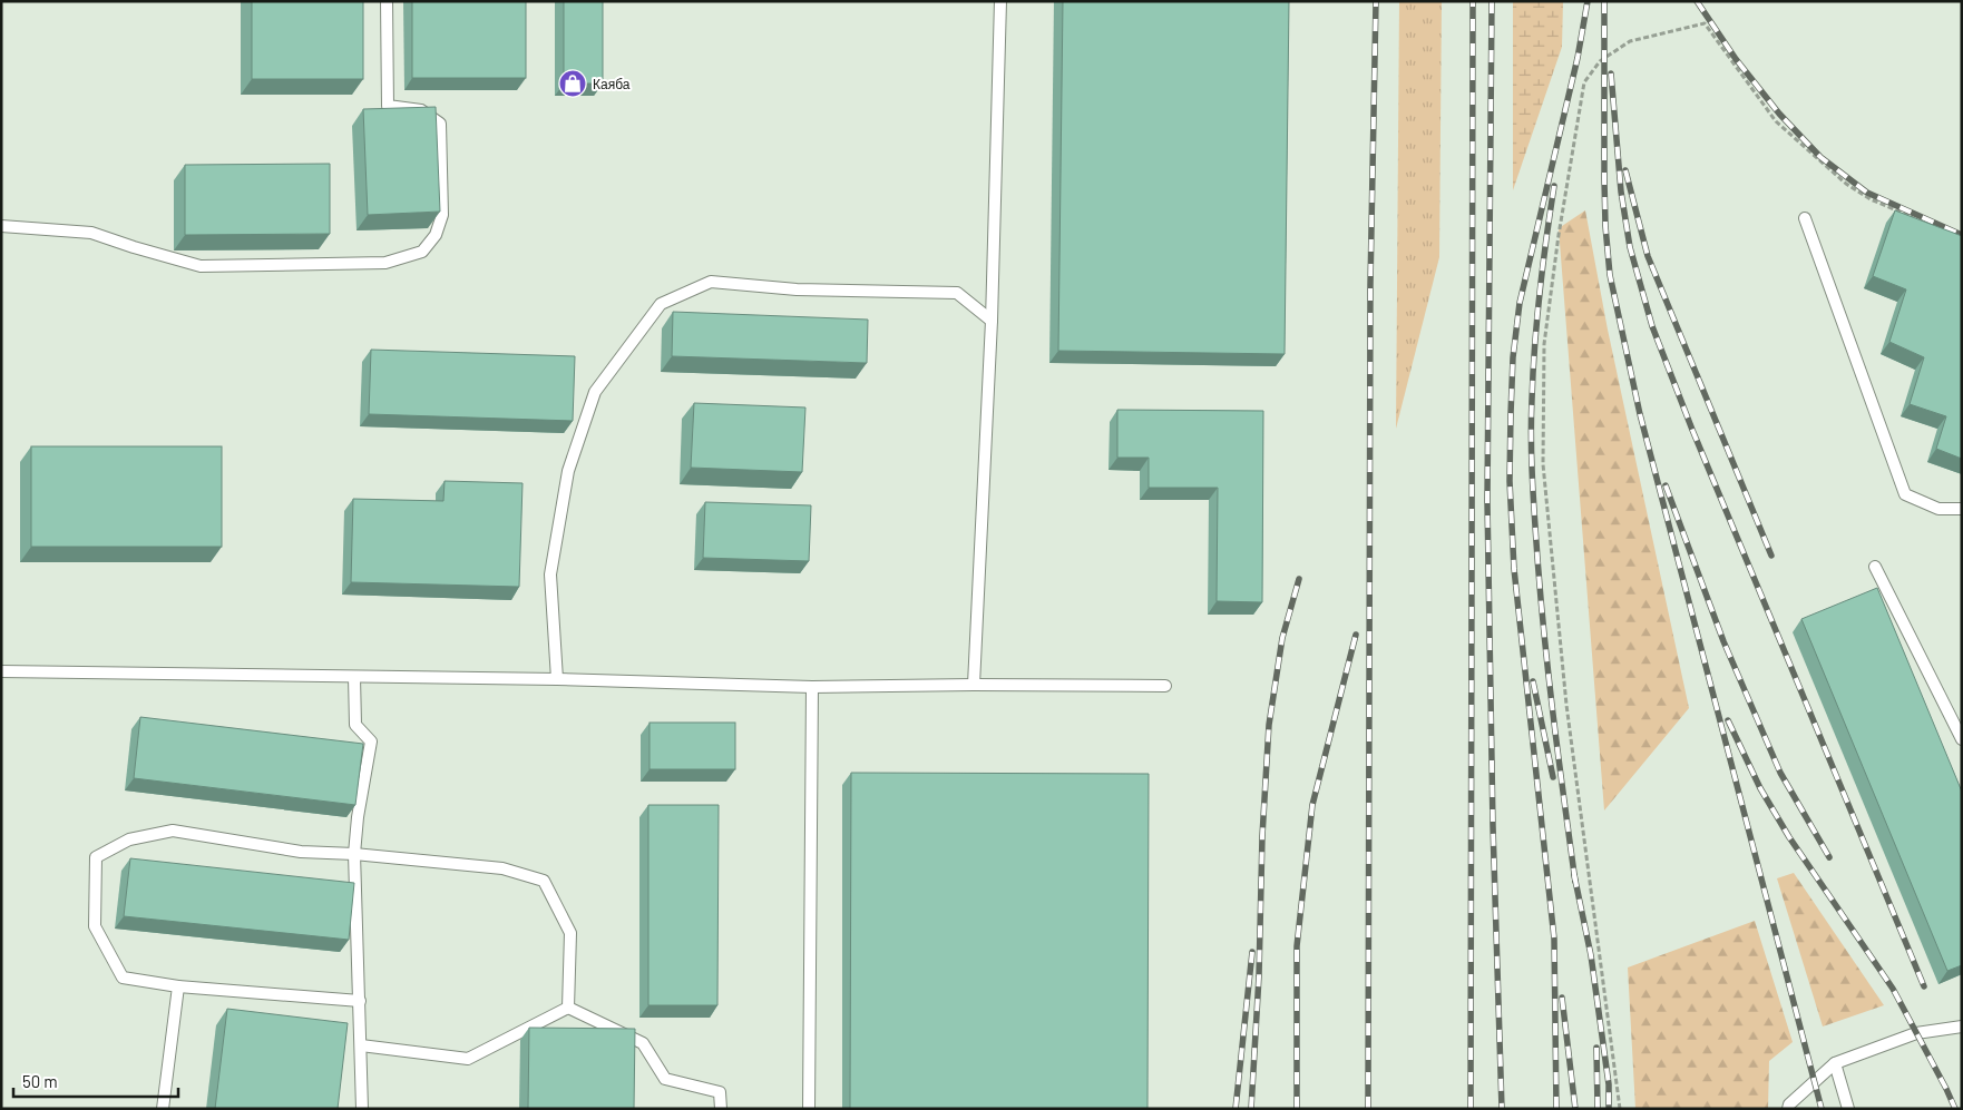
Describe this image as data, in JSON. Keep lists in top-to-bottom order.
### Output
{
  "places": {
    "shop": ["Каяба"]
  },
  "scale_bar": "50 m"
}
